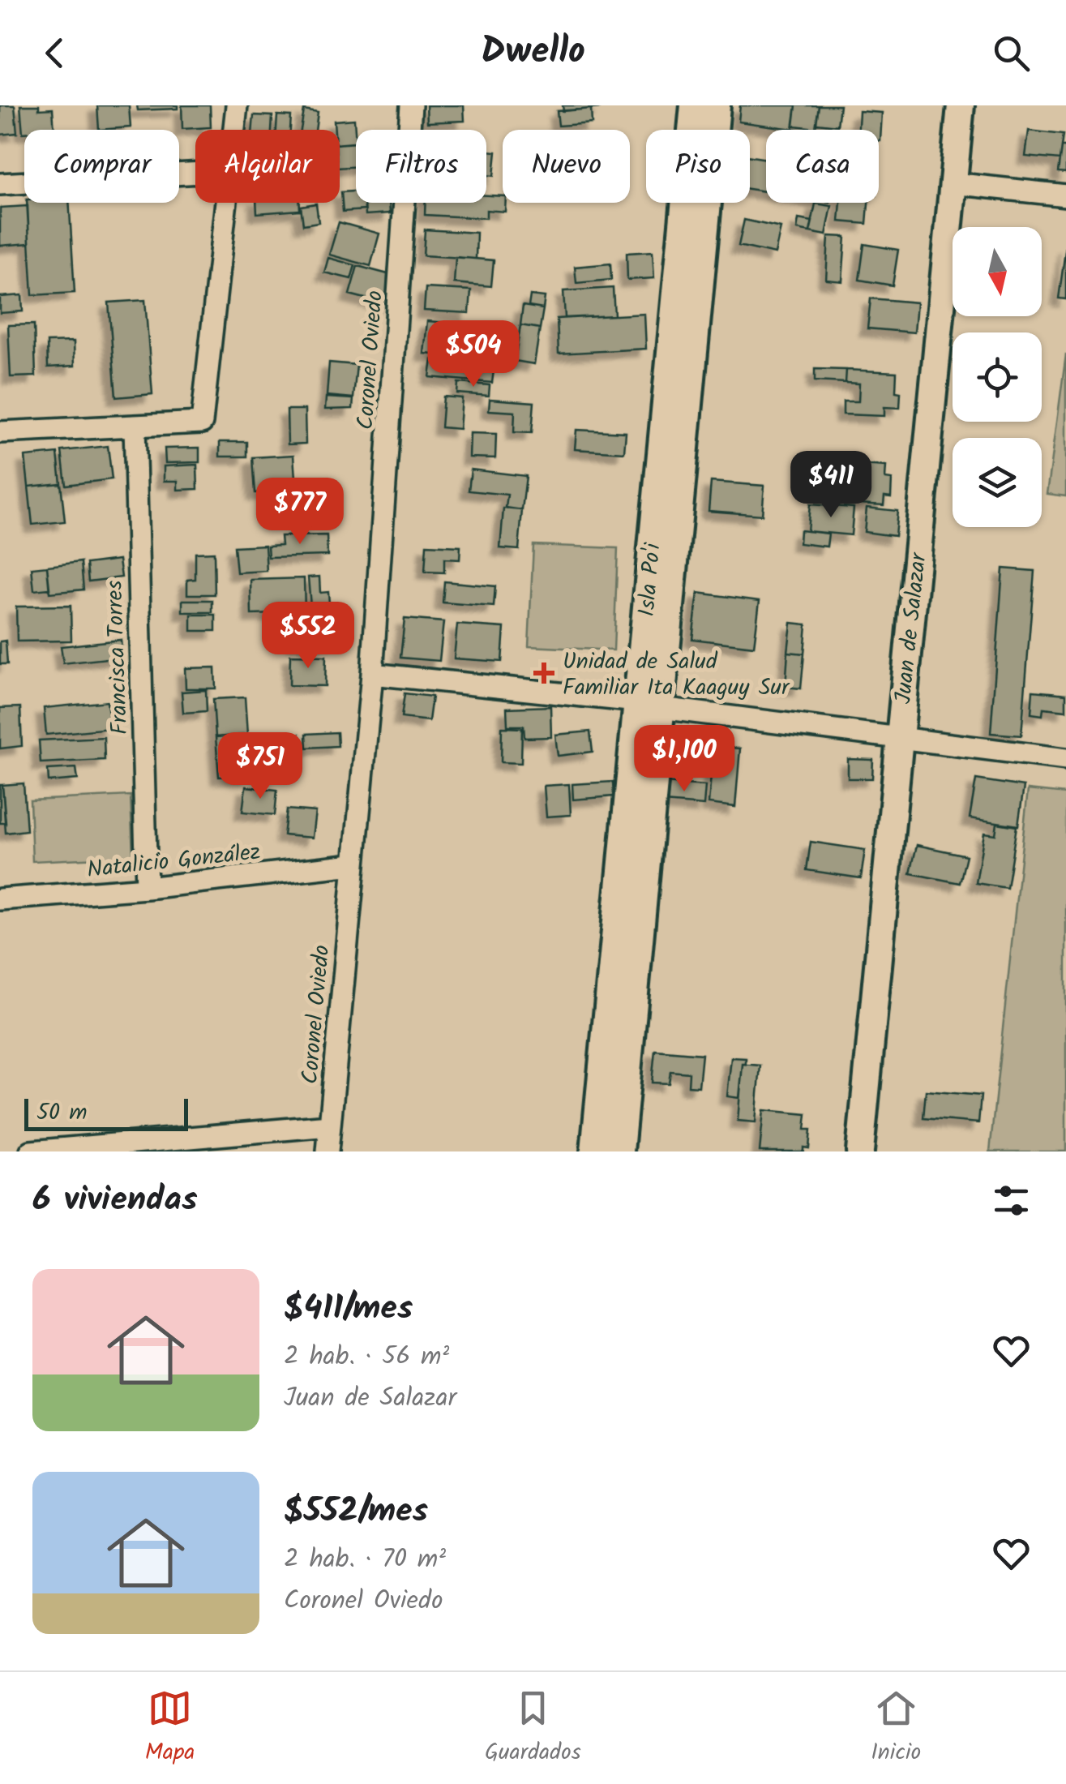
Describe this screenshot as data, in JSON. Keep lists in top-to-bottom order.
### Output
{
  "streets": {
    "street": [
      "Coronel Oviedo",
      "Isla Po'i",
      "Juan de Salazar",
      "Francisca Torres",
      "Natalicio González"
    ]
  },
  "crossings": [
    ["Coronel Oviedo", "Natalicio González"],
    ["Francisca Torres", "Natalicio González"]
  ],
  "places": {
    "health": ["Unidad de Salud Familiar Ita Kaaguy Sur"]
  },
  "scale_bar": "50 m",
  "north": "bottom",
  "page": {
    "header": "Dwello",
    "chip": [
      "Comprar",
      "Alquilar",
      "Filtros",
      "Nuevo",
      "Piso",
      "Casa"
    ],
    "price": [
      "$504",
      "$411",
      "$777",
      "$552",
      "$1,100",
      "$751"
    ],
    "scale": "50 m",
    "heading": "6 viviendas",
    "list": [
      {
        "name": "$411/mes",
        "note": "2 hab. · 56 m² · Juan de Salazar"
      },
      {
        "name": "$552/mes",
        "note": "2 hab. · 70 m² · Coronel Oviedo"
      }
    ],
    "tabs": ["Mapa", "Guardados", "Inicio"]
  }
}
